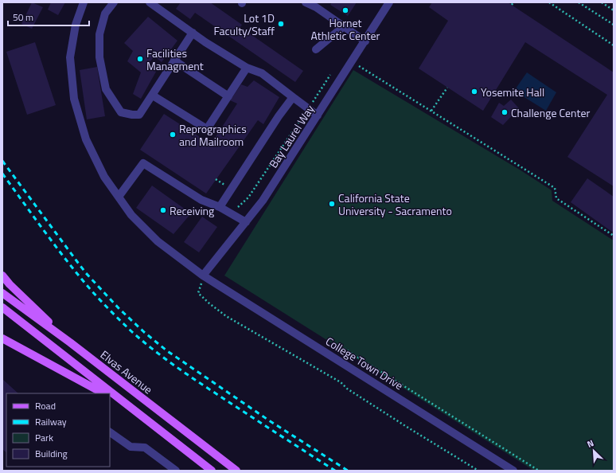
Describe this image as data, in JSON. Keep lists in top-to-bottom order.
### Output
{
  "streets": {
    "main road": ["Elvas Avenue"],
    "street": ["Bay Laurel Way", "College Town Drive"]
  },
  "crossings": [
    ["Bay Laurel Way", "College Town Drive"]
  ],
  "places": [
    "Hornet Athletic Center",
    "Lot 1D Faculty/Staff",
    "Facilities Managment",
    "Yosemite Hall",
    "Challenge Center",
    "Reprographics and Mailroom",
    "California State University - Sacramento",
    "Receiving"
  ],
  "legend": [
    "Road",
    "Railway",
    "Park",
    "Building"
  ],
  "scale_bar": "50 m",
  "north": "top left"
}
